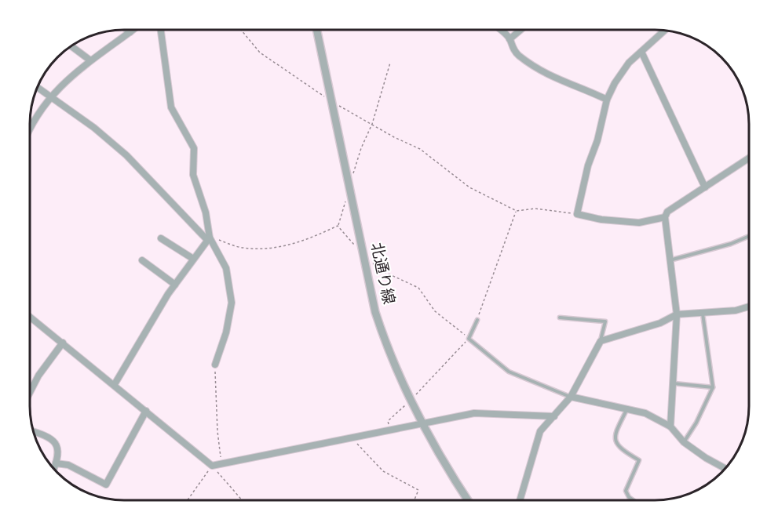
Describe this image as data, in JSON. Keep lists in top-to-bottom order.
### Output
{
  "streets": {
    "street": ["北通り線"]
  }
}
